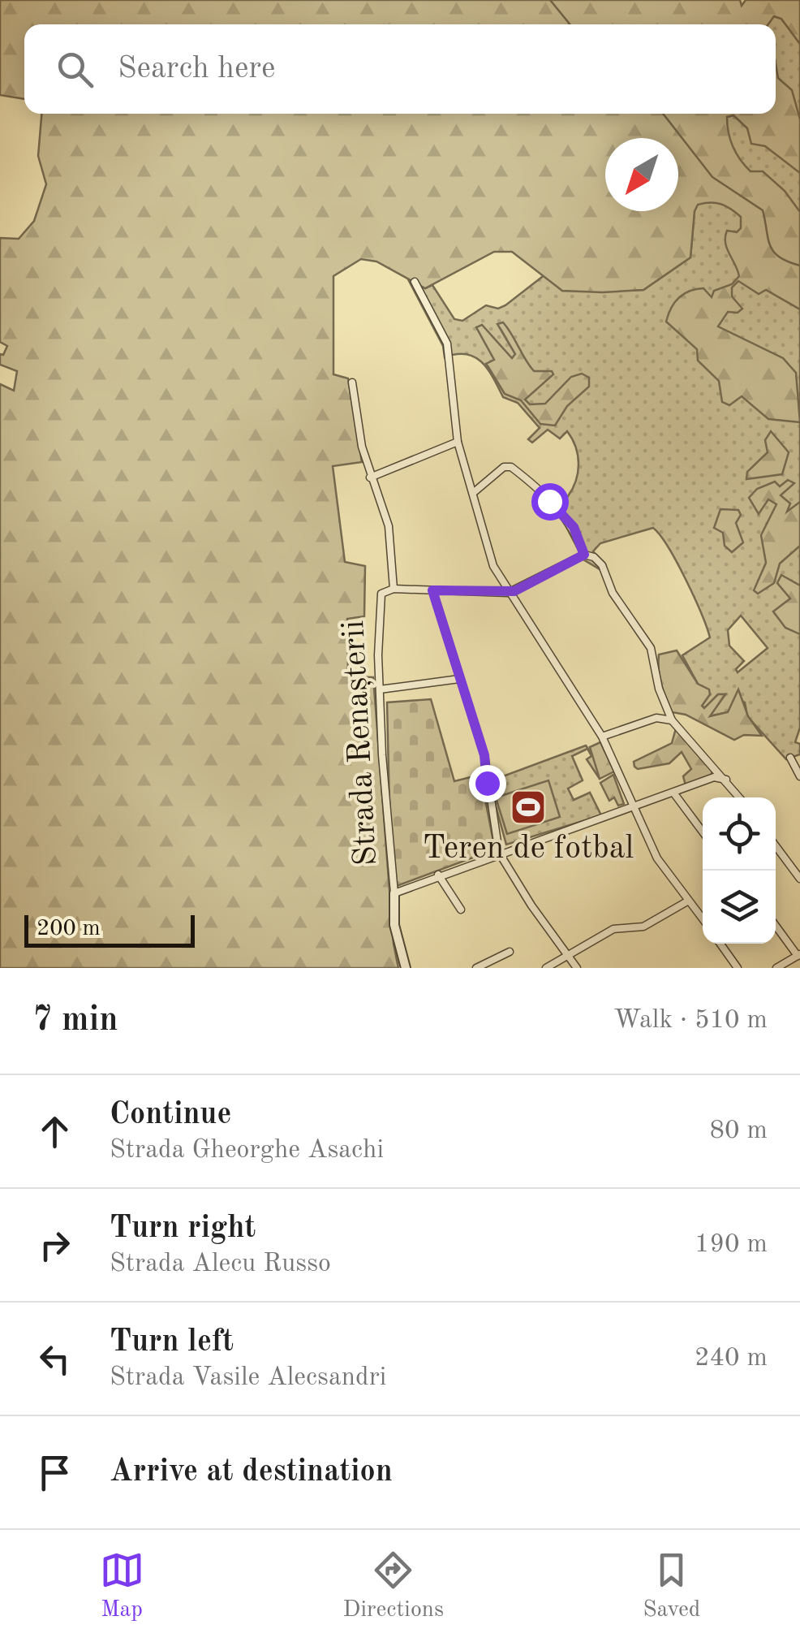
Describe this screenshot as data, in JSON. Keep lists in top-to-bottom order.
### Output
{
  "streets": {
    "street": ["Strada Renașterii"]
  },
  "places": {
    "sports": ["Teren de fotbal"]
  },
  "scale_bar": "200 m",
  "north": "bottom left",
  "page": {
    "search": "Search here",
    "scale": "200 m",
    "heading": ["7 min", "Walk · 510 m"],
    "list": [
      ["Continue", "Strada Gheorghe Asachi", "80 m"],
      ["Turn right", "Strada Alecu Russo", "190 m"],
      ["Turn left", "Strada Vasile Alecsandri", "240 m"],
      "Arrive at destination"
    ],
    "nav": ["Map", "Directions", "Saved"]
  }
}
